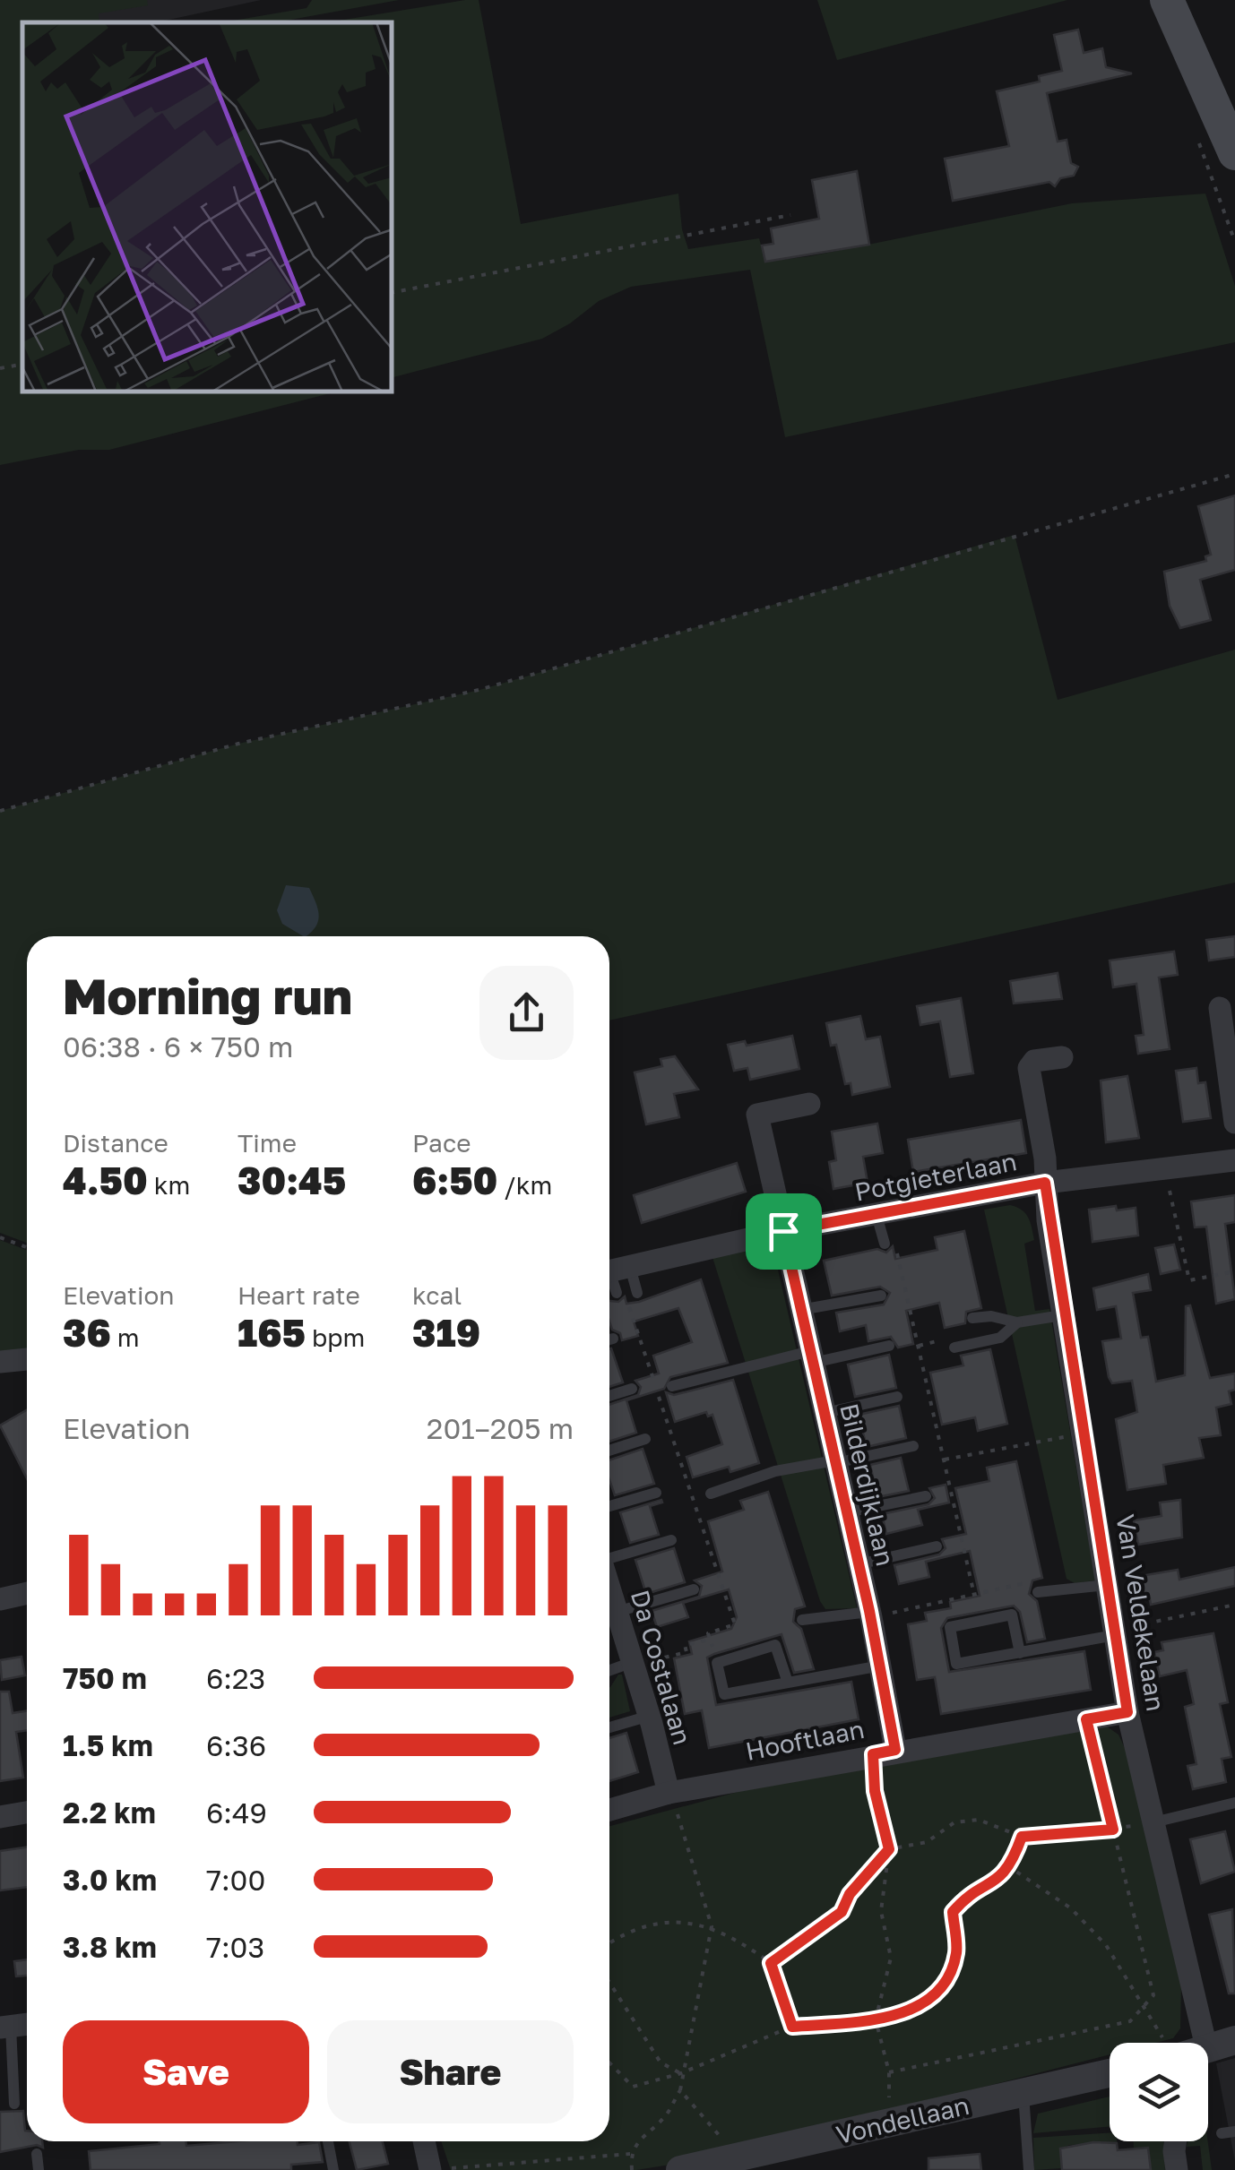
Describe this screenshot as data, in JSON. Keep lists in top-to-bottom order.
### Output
{
  "streets": {
    "street": [
      "Potgieterlaan",
      "Bilderdijklaan",
      "Van Veldekelaan",
      "Da Costalaan",
      "Hooftlaan",
      "Vondellaan"
    ]
  },
  "crossings": [
    ["Potgieterlaan", "Bilderdijklaan"],
    ["Potgieterlaan", "Van Veldekelaan"],
    ["Bilderdijklaan", "Hooftlaan"],
    ["Van Veldekelaan", "Hooftlaan"],
    ["Da Costalaan", "Hooftlaan"]
  ],
  "page": {
    "heading": ["Morning run", "06:38 · 6 × 750 m"],
    "stats": [
      ["Distance", "4.50 km"],
      ["Time", "30:45"],
      ["Pace", "6:50 /km"],
      ["Elevation", "36 m"],
      ["Heart rate", "165 bpm"],
      ["kcal", "319"]
    ],
    "chart": ["Elevation", "201–205 m"],
    "list": [
      {
        "name": "750 m",
        "note": "6:23"
      },
      {
        "name": "1.5 km",
        "note": "6:36"
      },
      {
        "name": "2.2 km",
        "note": "6:49"
      },
      {
        "name": "3.0 km",
        "note": "7:00"
      },
      {
        "name": "3.8 km",
        "note": "7:03"
      }
    ],
    "buttons": ["Save", "Share"]
  }
}
